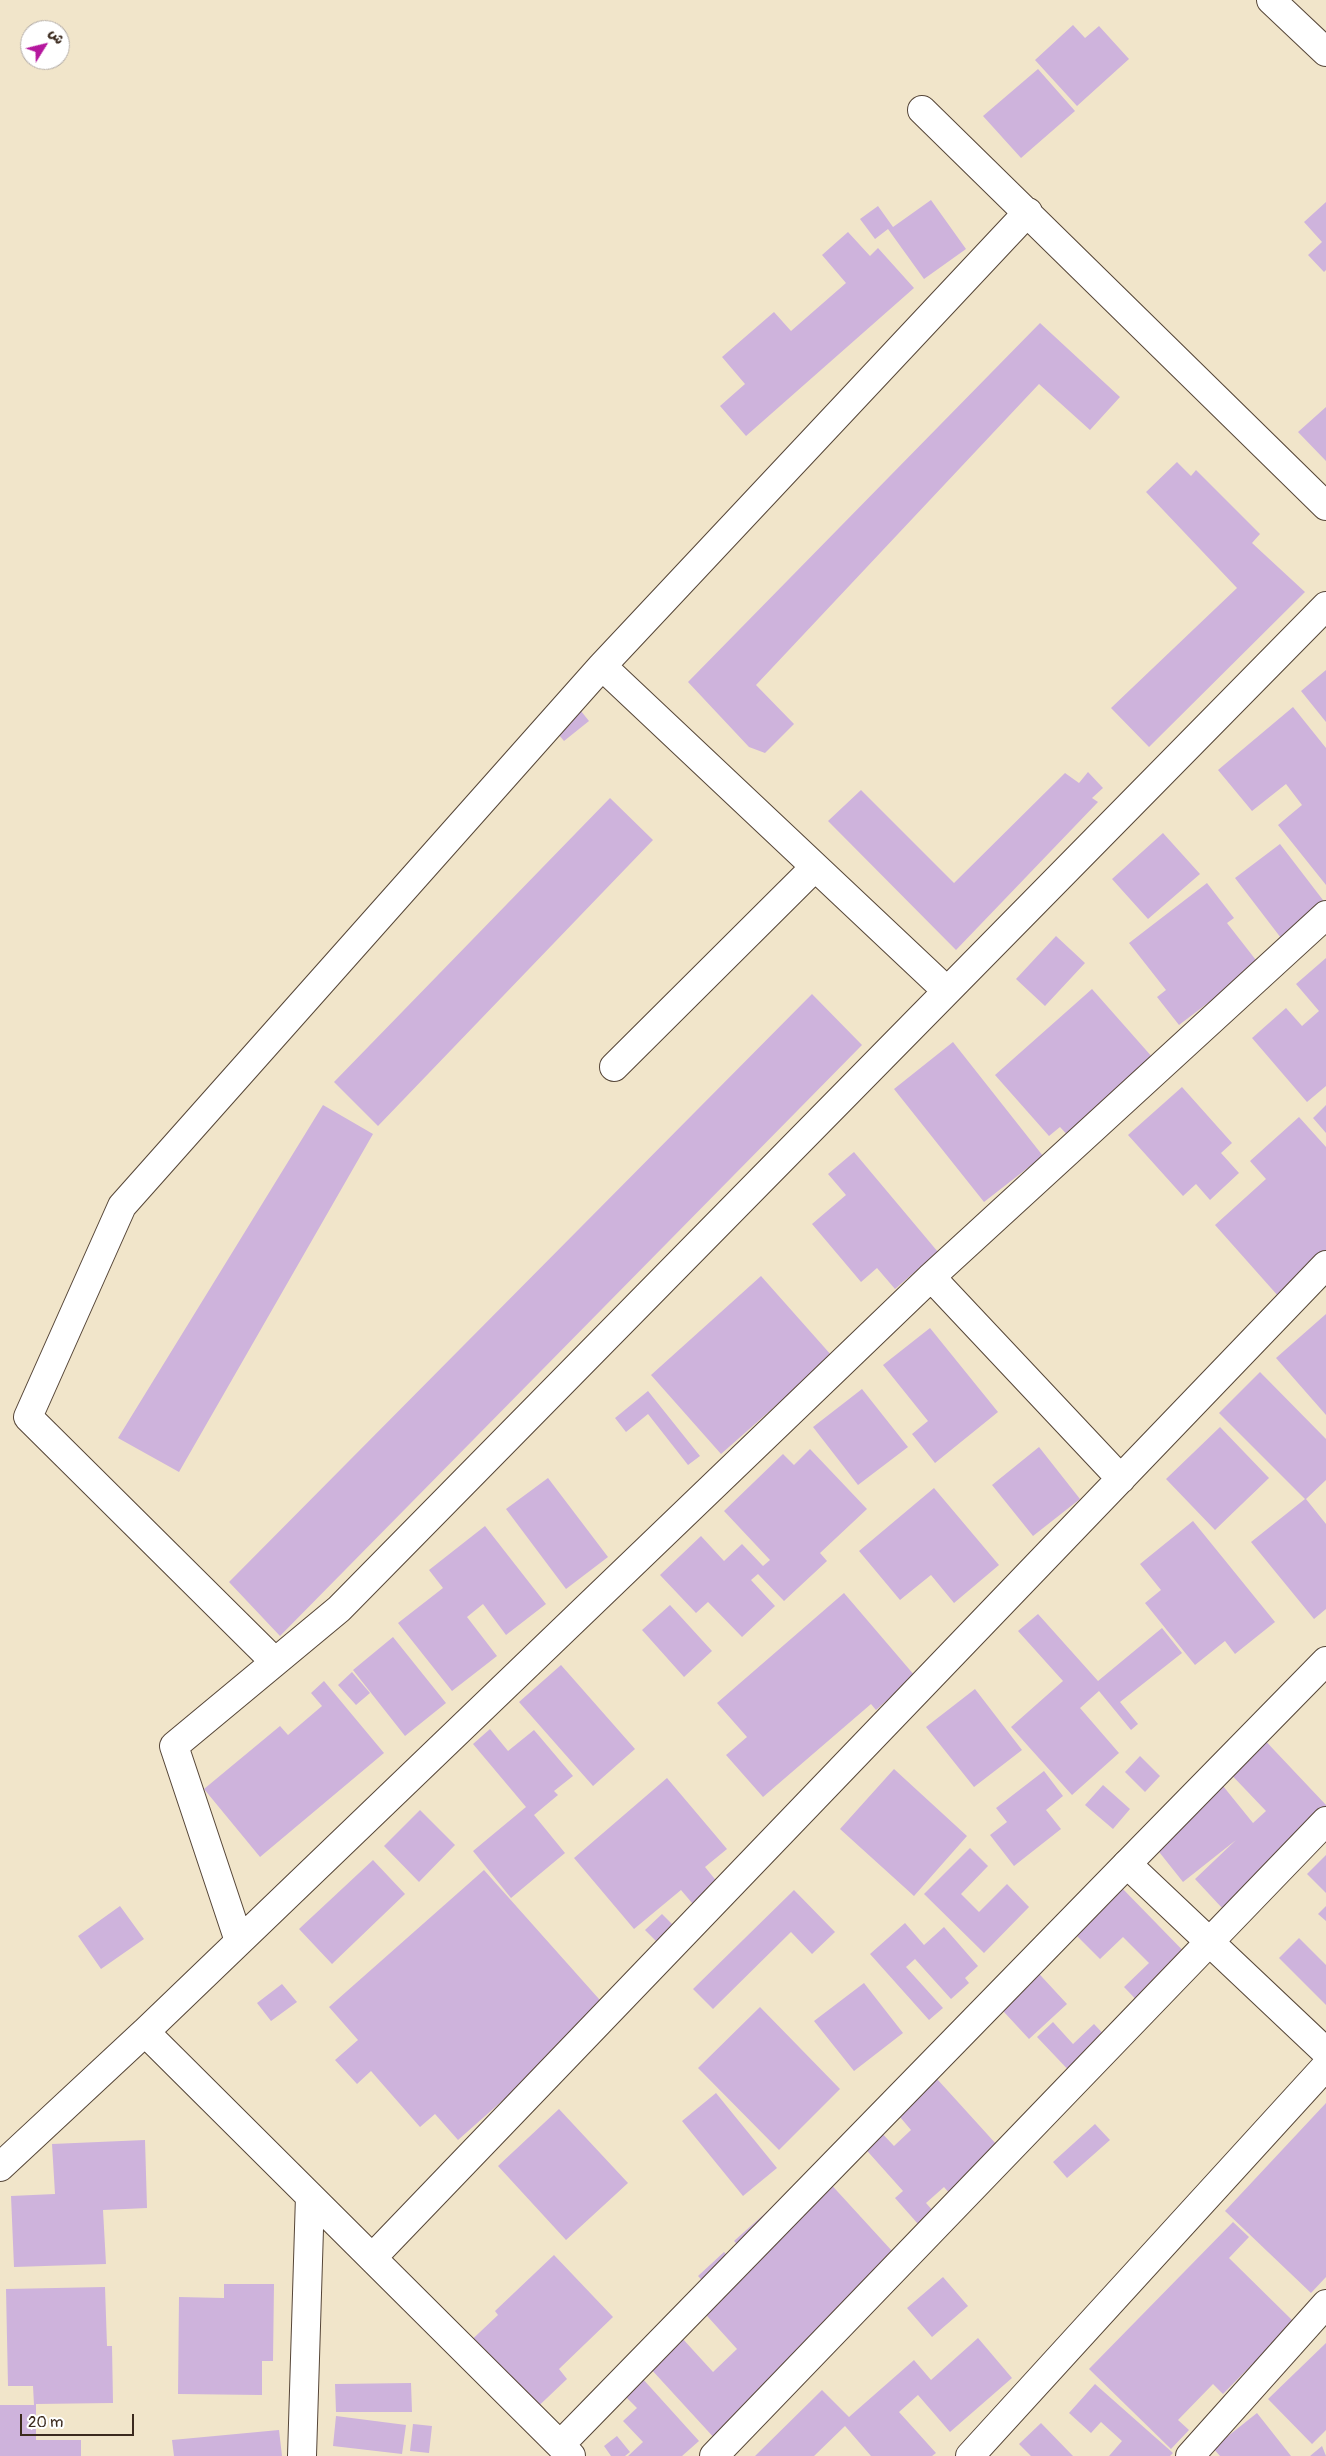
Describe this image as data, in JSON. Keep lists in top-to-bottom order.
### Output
{
  "scale_bar": "20 m",
  "north": "top right"
}
